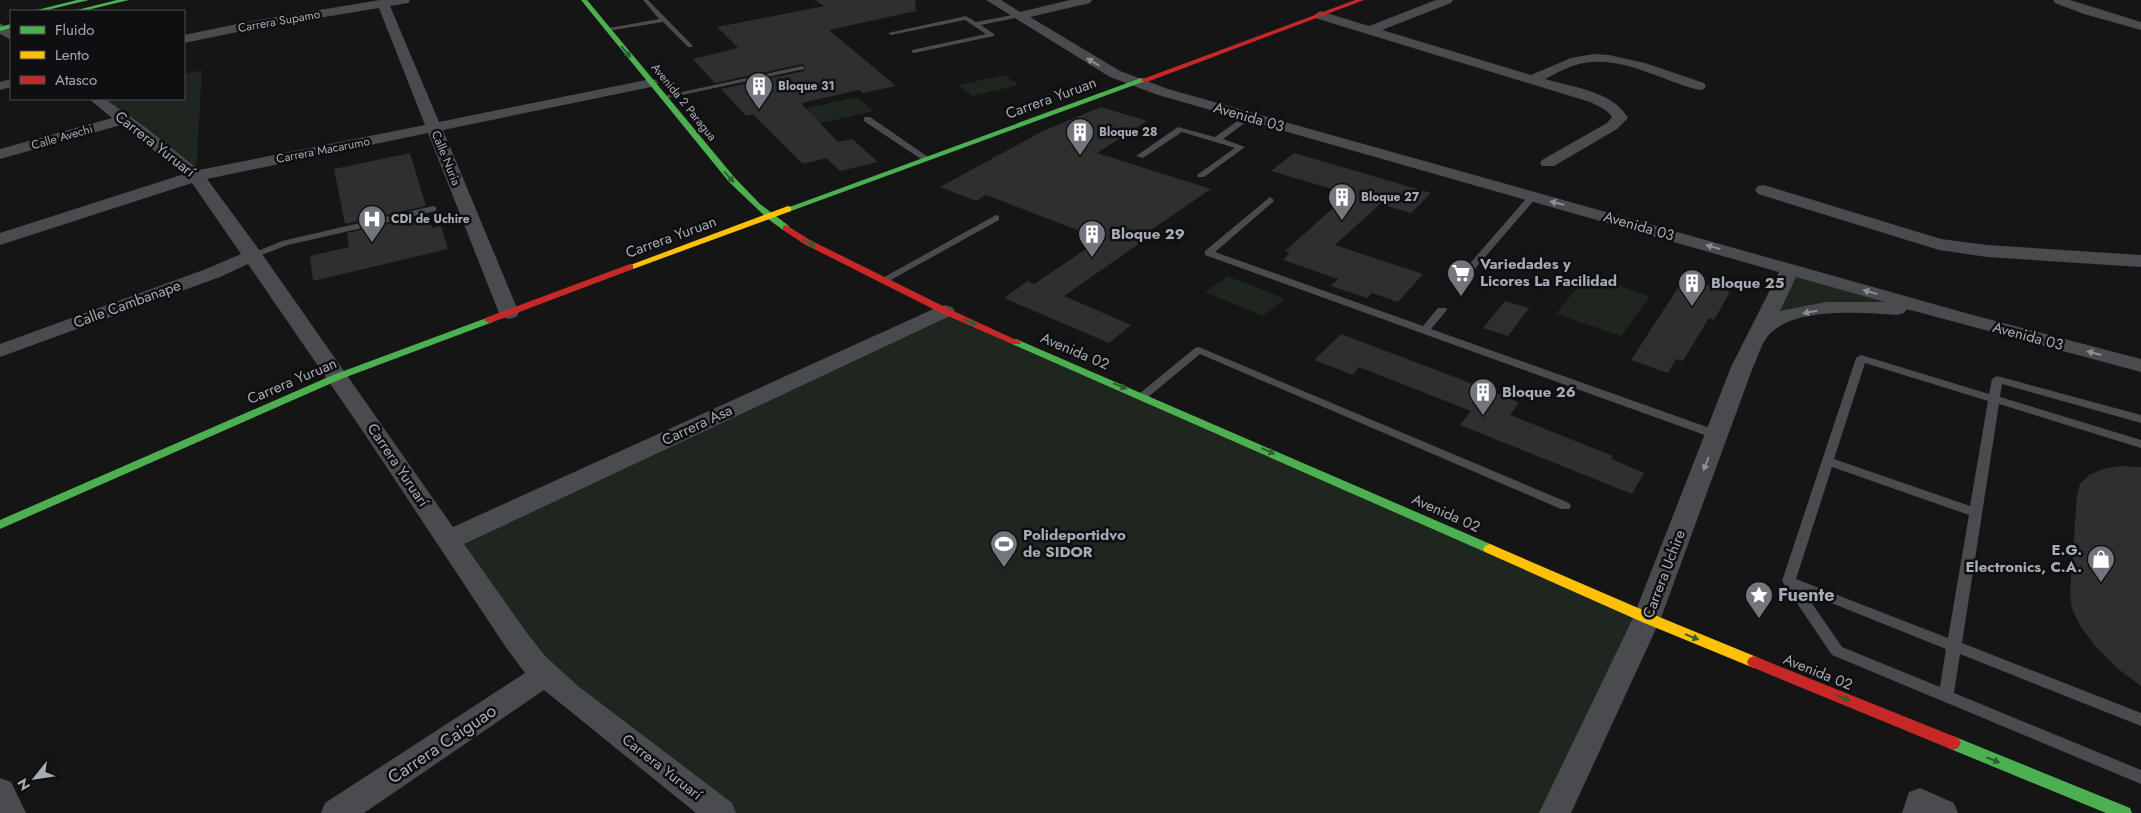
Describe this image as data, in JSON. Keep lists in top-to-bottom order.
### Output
{
  "streets": {
    "street": [
      "Carrera Supamo",
      "Carrera Yuruan",
      "Avenida 2 Paragua",
      "Avenida 03",
      "Calle Avechi",
      "Carrera Yuruarí",
      "Carrera Macarumo",
      "Calle Nuria",
      "Calle Cambanape",
      "Avenida 02",
      "Carrera Asa",
      "Carrera Uchire",
      "Carrera Caiguao"
    ]
  },
  "crossings": [
    ["Carrera Supamo", "Calle Nuria"],
    ["Carrera Yuruan", "Avenida 2 Paragua"],
    ["Carrera Yuruan", "Avenida 03"],
    ["Carrera Yuruan", "Carrera Yuruarí"],
    ["Carrera Yuruan", "Calle Nuria"],
    ["Carrera Yuruan", "Avenida 02"],
    ["Avenida 2 Paragua", "Carrera Macarumo"],
    ["Avenida 2 Paragua", "Avenida 02"],
    ["Avenida 03", "Carrera Uchire"],
    ["Calle Avechi", "Carrera Yuruarí"],
    ["Carrera Yuruarí", "Carrera Macarumo"],
    ["Carrera Yuruarí", "Calle Cambanape"],
    ["Carrera Yuruarí", "Carrera Asa"],
    ["Carrera Yuruarí", "Carrera Caiguao"],
    ["Carrera Macarumo", "Calle Nuria"],
    ["Avenida 02", "Carrera Asa"],
    ["Avenida 02", "Carrera Uchire"]
  ],
  "one_way": ["Avenida 2 Paragua", "Avenida 02"],
  "places": {
    "building": [
      "Bloque 31",
      "Bloque 28",
      "Bloque 27",
      "Bloque 29",
      "Bloque 25",
      "Bloque 26"
    ],
    "hospital": ["CDI de Uchire"],
    "supermarket": ["Variedades y Licores La Facilidad"],
    "sports": ["Polideportidvo de SIDOR"],
    "shop": ["E.G. Electronics, C.A."],
    "place": ["Fuente"]
  },
  "legend": ["Fluido", "Lento", "Atasco"],
  "north": "bottom left"
}
